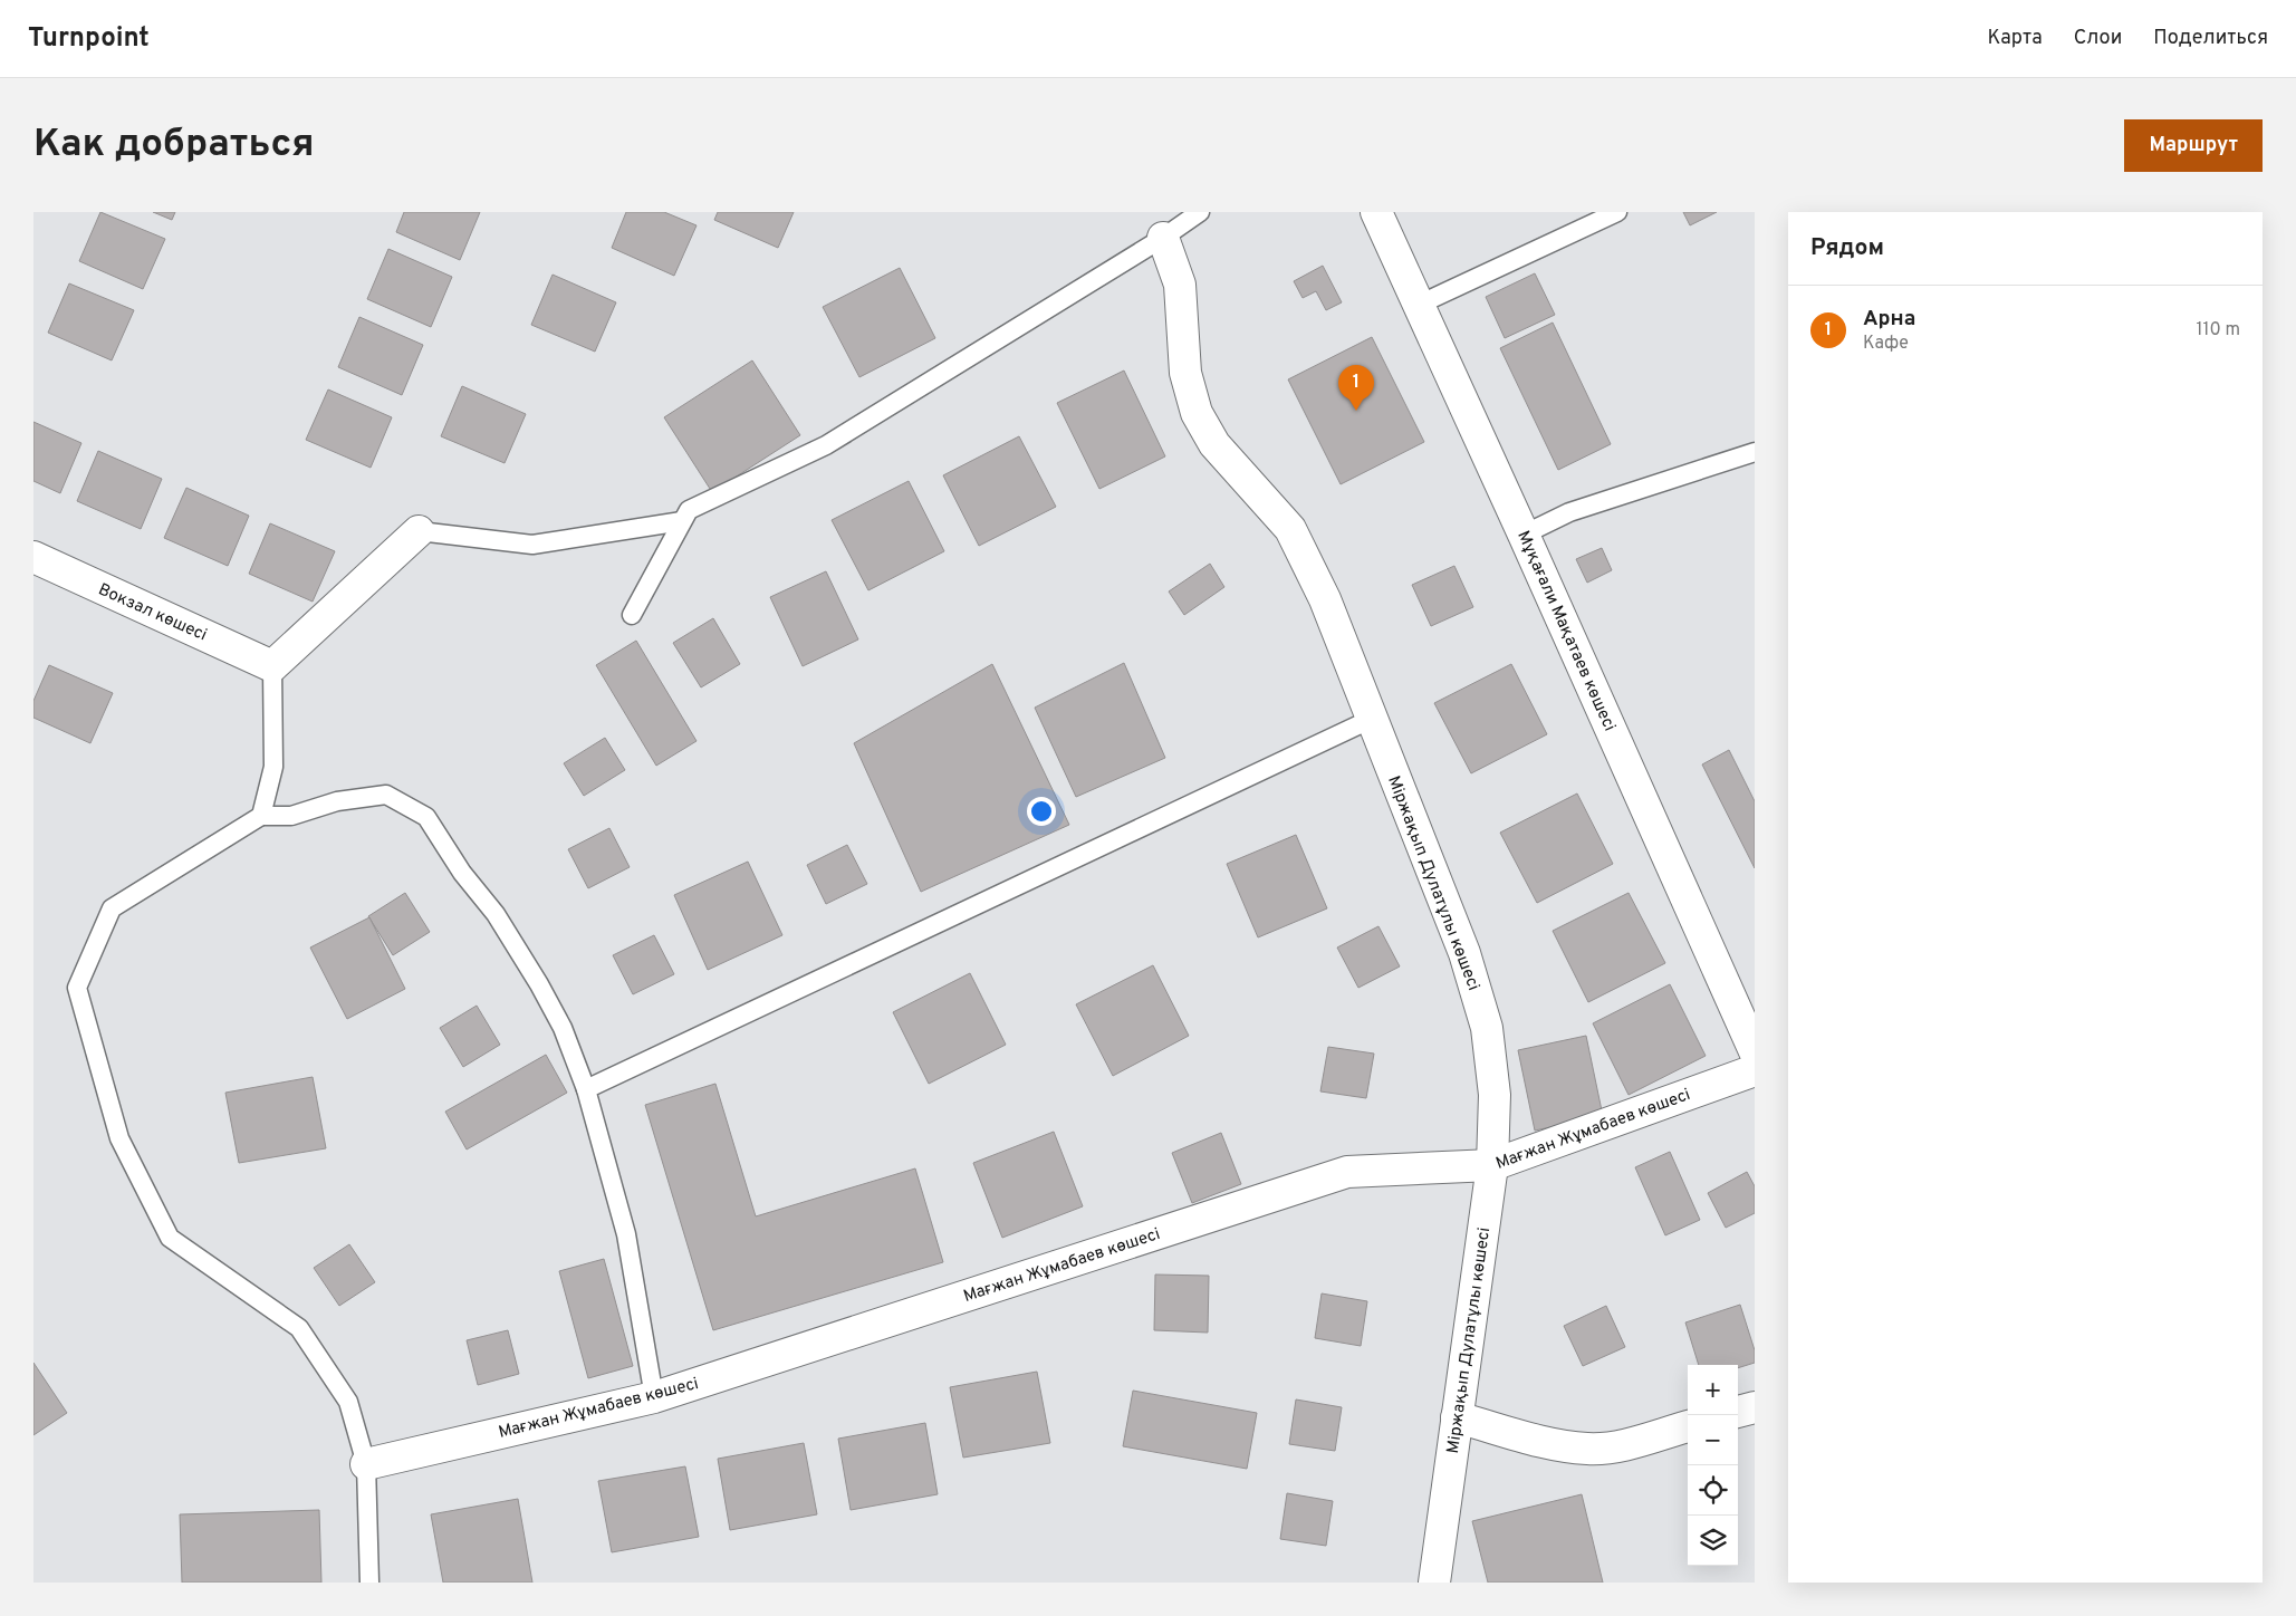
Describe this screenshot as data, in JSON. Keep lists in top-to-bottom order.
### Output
{
  "streets": {
    "street": [
      "Вокзал көшесі",
      "Мұқағали Мақатаев көшесі",
      "Міржақып Дулатұлы көшесі",
      "Мағжан Жұмабаев көшесі"
    ]
  },
  "crossings": [
    ["Міржақып Дулатұлы көшесі", "Мағжан Жұмабаев көшесі"]
  ],
  "page": {
    "header": "Turnpoint",
    "nav": ["Карта", "Слои", "Поделиться"],
    "buttons": "Маршрут",
    "title": "Как добраться",
    "heading": "Рядом",
    "list": [
      {
        "mark": "1",
        "name": "Арна",
        "note": "Кафе",
        "value": "110 m"
      }
    ],
    "pins": "1",
    "map_buttons": ["+", "−"]
  }
}
